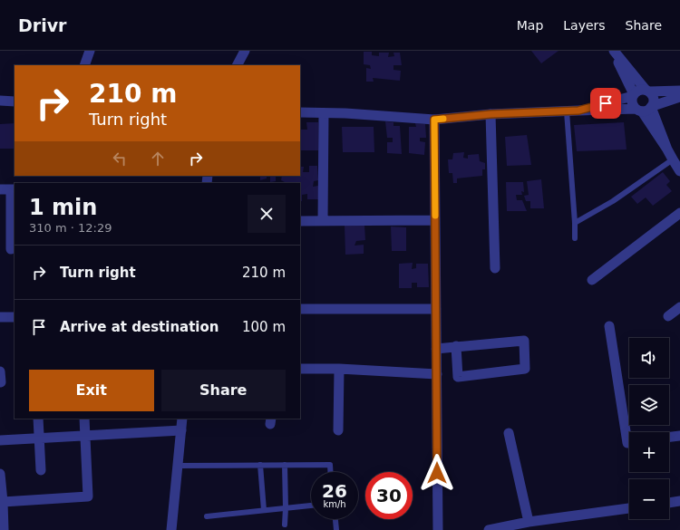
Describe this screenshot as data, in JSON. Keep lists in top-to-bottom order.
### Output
{
  "page": {
    "header": "Drivr",
    "nav": ["Map", "Layers", "Share"],
    "turn": ["210 m", "Turn right"],
    "heading": ["1 min", "310 m · 12:29"],
    "list": [
      {
        "name": "Turn right",
        "value": "210 m"
      },
      {
        "name": "Arrive at destination",
        "value": "100 m"
      }
    ],
    "map_buttons": ["+", "−"],
    "buttons": ["Exit", "Share"],
    "speed": "26 km/h",
    "limit": "30"
  }
}
